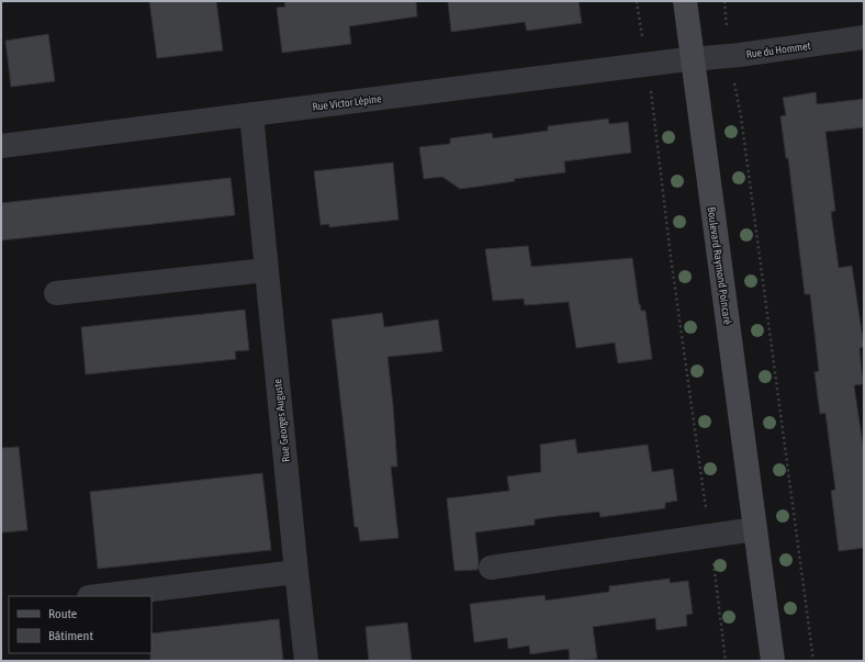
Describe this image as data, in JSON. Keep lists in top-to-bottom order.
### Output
{
  "streets": {
    "main road": ["Boulevard Raymond Poincaré"],
    "street": ["Rue du Hommet", "Rue Victor Lépine", "Rue Georges Auguste"]
  },
  "crossings": [
    ["Rue du Hommet", "Rue Victor Lépine"],
    ["Rue du Hommet", "Boulevard Raymond Poincaré"],
    ["Rue Victor Lépine", "Boulevard Raymond Poincaré"],
    ["Rue Victor Lépine", "Rue Georges Auguste"]
  ],
  "legend": ["Route", "Bâtiment"]
}
